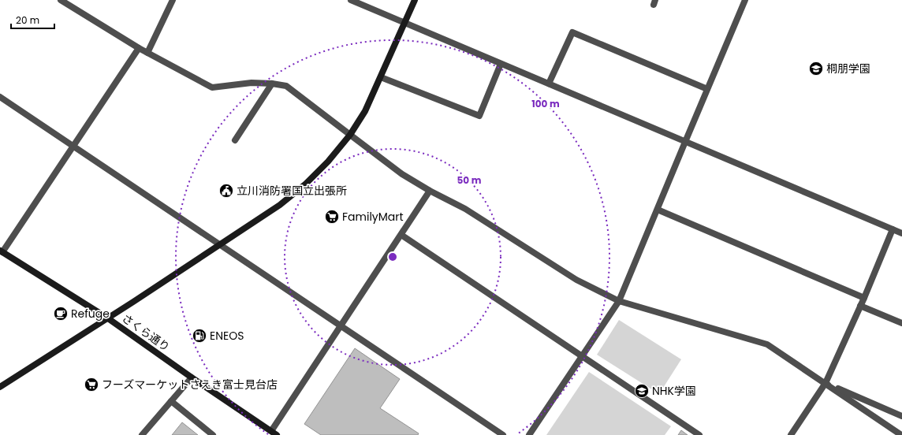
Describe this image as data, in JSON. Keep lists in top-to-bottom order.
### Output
{
  "streets": {
    "street": ["さくら通り"]
  },
  "places": {
    "school or university": ["桐朋学園", "NHK学園"],
    "public building": ["立川消防署国立出張所"],
    "supermarket": ["FamilyMart", "フーズマーケットさえき富士見台店"],
    "cafe": ["Refuge"],
    "fuel station": ["ENEOS"]
  },
  "scale_bar": "20 m",
  "rings": ["100 m", "50 m"]
}
